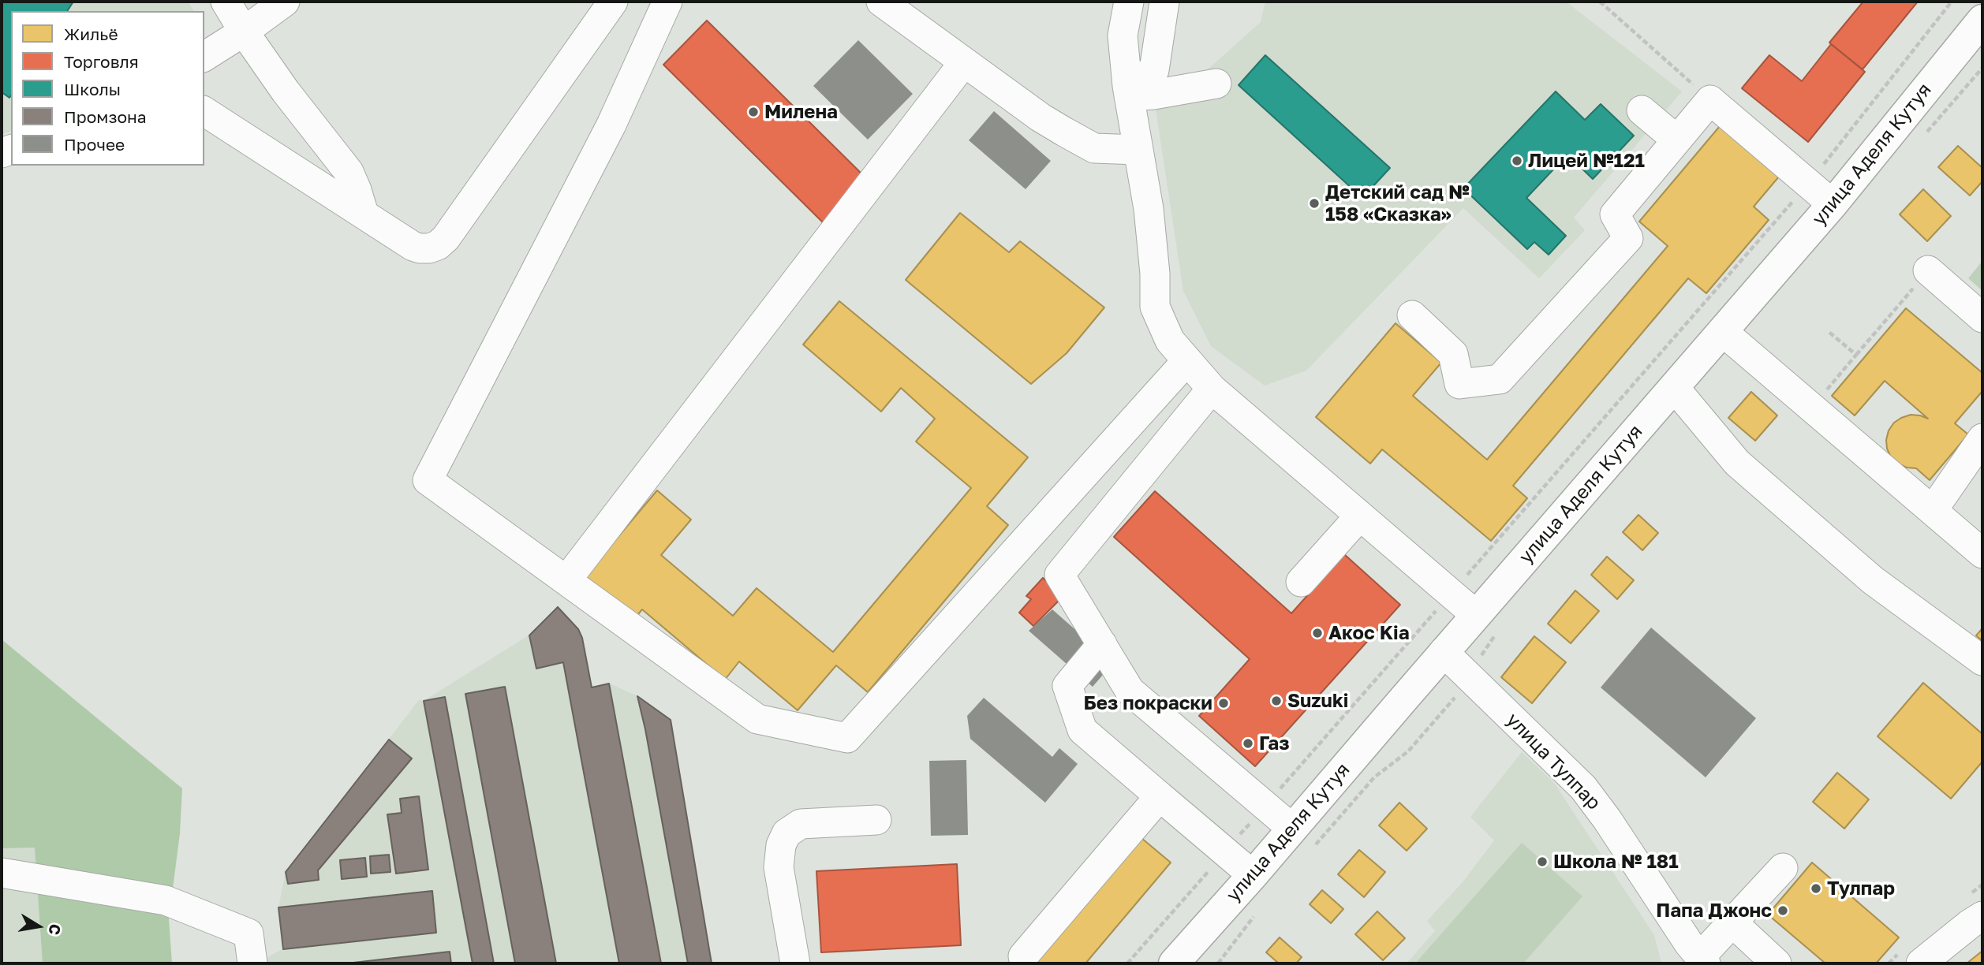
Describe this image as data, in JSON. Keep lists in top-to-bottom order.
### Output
{
  "streets": {
    "main road": ["улица Аделя Кутуя"],
    "street": ["улица Тулпар"]
  },
  "crossings": [
    ["улица Аделя Кутуя", "улица Тулпар"]
  ],
  "places": [
    "Милена",
    "Лицей №121",
    "Детский сад № 158 «Сказка»",
    "Акос Kia",
    "Suzuki",
    "Без покраски",
    "Газ",
    "Школа № 181",
    "Тулпар",
    "Папа Джонс"
  ],
  "legend": [
    "Жильё",
    "Торговля",
    "Школы",
    "Промзона",
    "Прочее"
  ],
  "north": "right"
}
